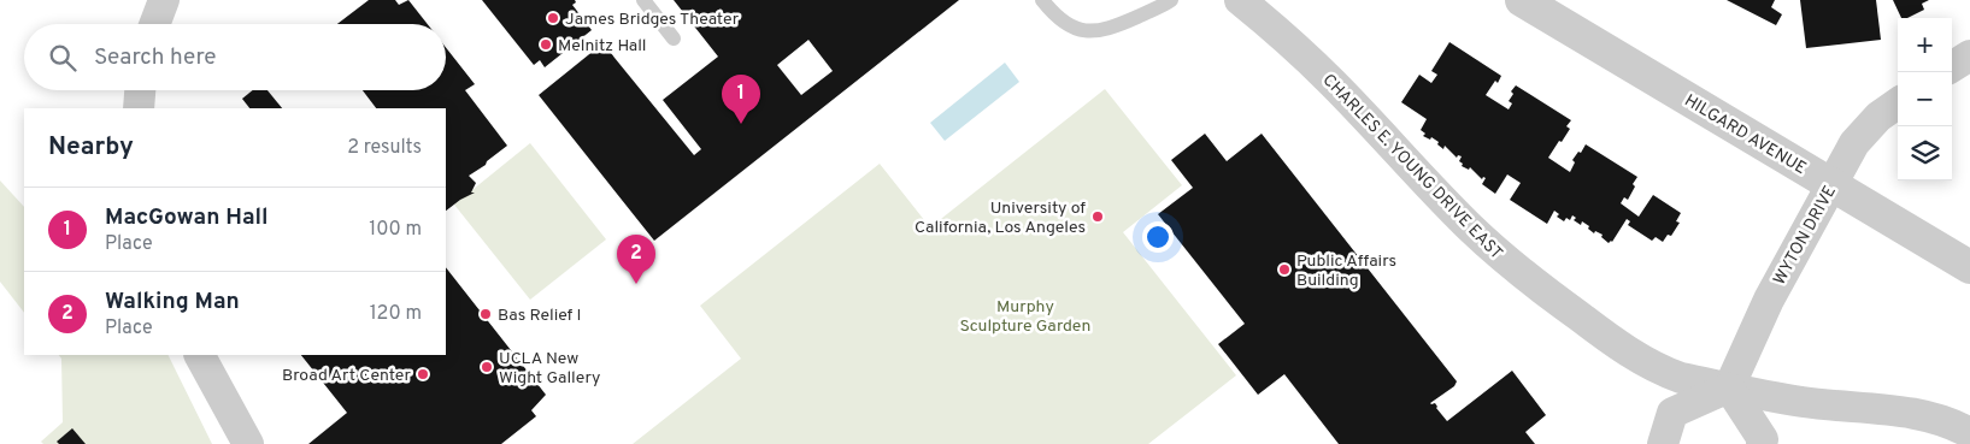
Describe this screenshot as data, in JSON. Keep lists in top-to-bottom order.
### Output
{
  "streets": {
    "street": ["HILGARD AVENUE", "CHARLES E. YOUNG DRIVE EAST", "WYTON DRIVE"]
  },
  "crossings": [
    ["HILGARD AVENUE", "WYTON DRIVE"],
    ["CHARLES E. YOUNG DRIVE EAST", "WYTON DRIVE"]
  ],
  "parks": ["Murphy Sculpture Garden"],
  "places": [
    "James Bridges Theater",
    "Melnitz Hall",
    "University of California, Los Angeles",
    "Public Affairs Building",
    "Bas Relief I",
    "UCLA New Wight Gallery",
    "Broad Art Center"
  ],
  "page": {
    "map_buttons": ["+", "−"],
    "search": "Search here",
    "pins": ["1", "2"],
    "heading": ["Nearby", "2 results"],
    "list": [
      {
        "mark": "1",
        "name": "MacGowan Hall",
        "note": "Place",
        "value": "100 m"
      },
      {
        "mark": "2",
        "name": "Walking Man",
        "note": "Place",
        "value": "120 m"
      }
    ]
  }
}
